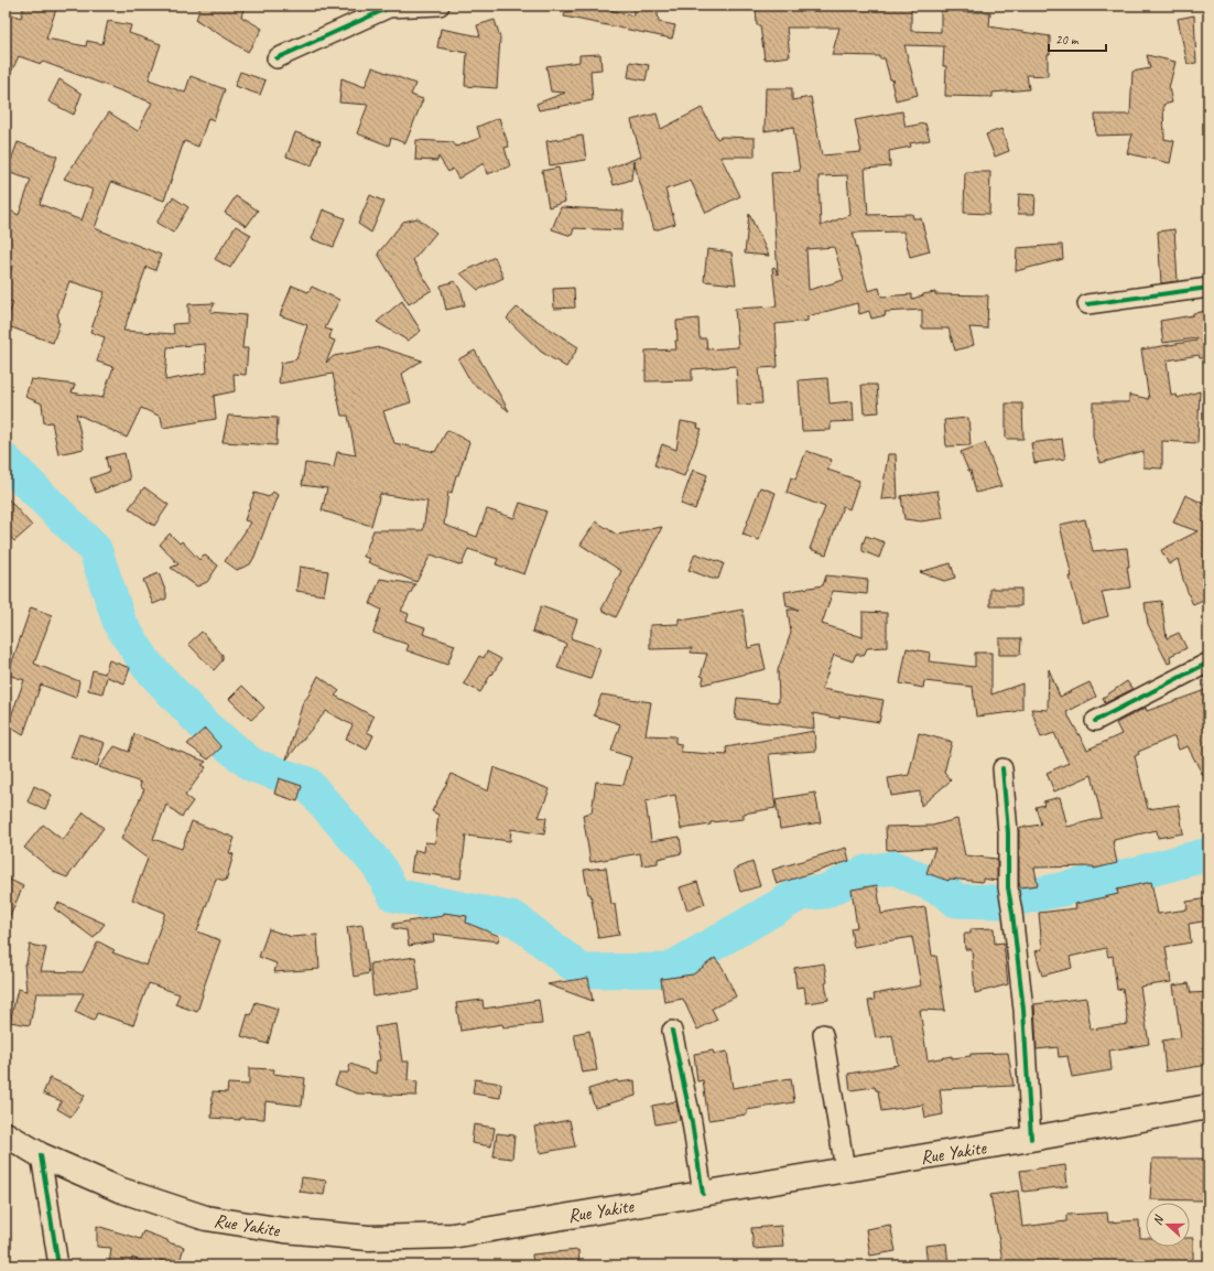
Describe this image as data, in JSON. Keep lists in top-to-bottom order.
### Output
{
  "streets": {
    "main road": ["Rue Yakite"]
  },
  "scale_bar": "20 m",
  "north": "left"
}
